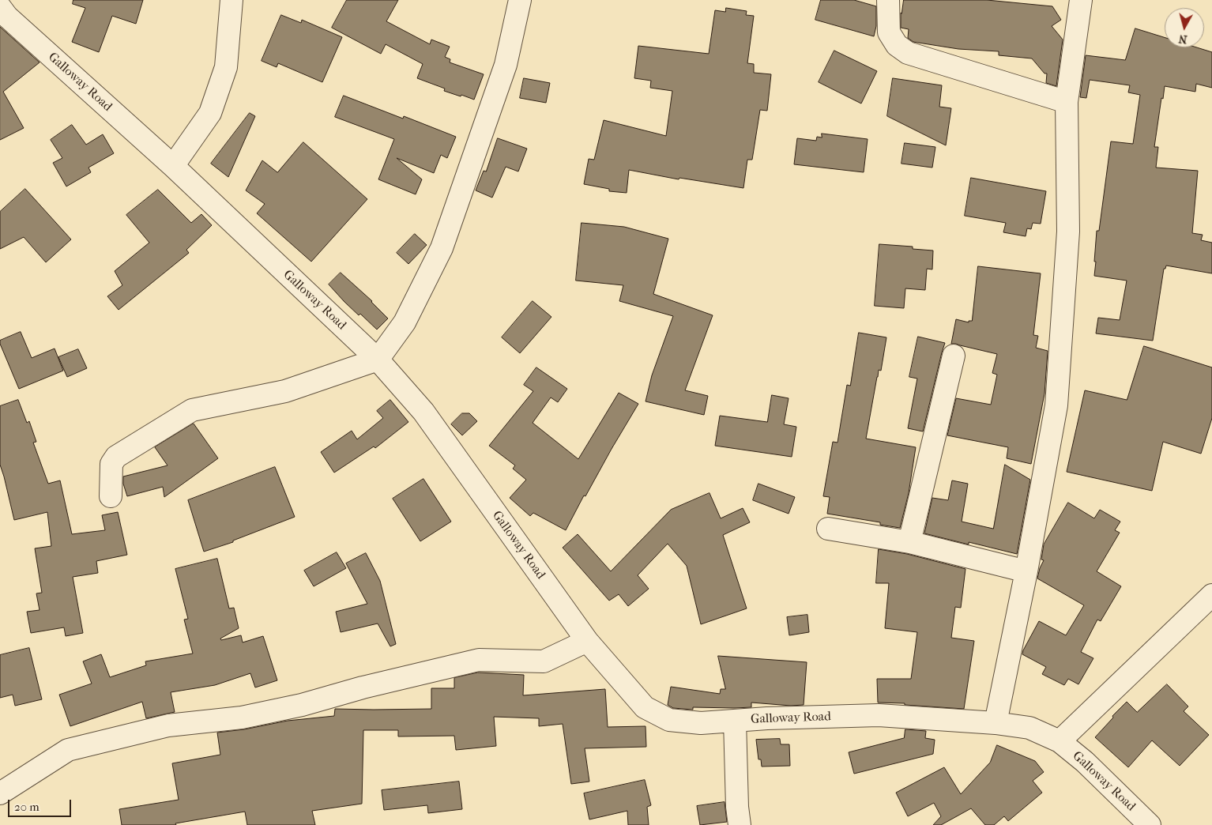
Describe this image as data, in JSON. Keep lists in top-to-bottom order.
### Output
{
  "streets": {
    "street": ["Galloway Road"]
  },
  "scale_bar": "20 m",
  "north": "bottom"
}
